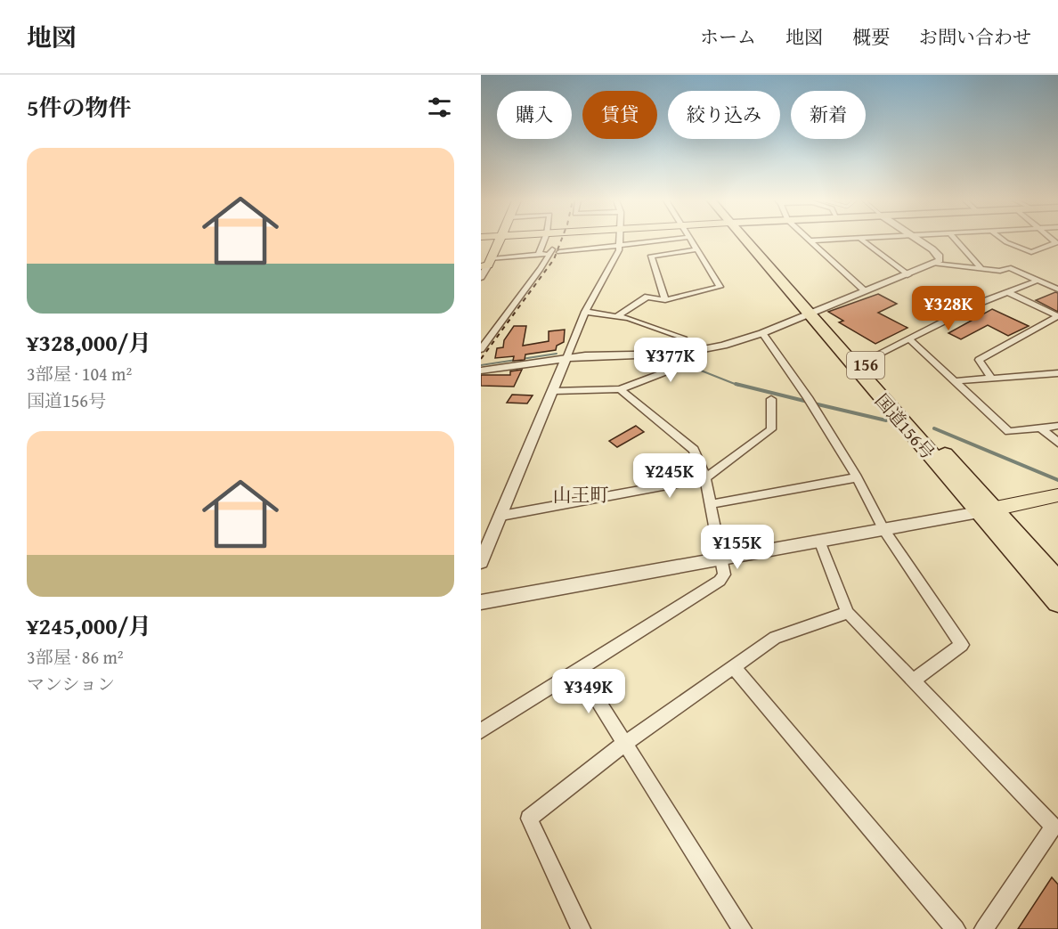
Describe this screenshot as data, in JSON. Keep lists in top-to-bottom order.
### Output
{
  "streets": {
    "highway": ["156", "国道156号"]
  },
  "districts": ["山王町"],
  "page": {
    "header": "地図",
    "nav": [
      "ホーム",
      "地図",
      "概要",
      "お問い合わせ"
    ],
    "heading": "5件の物件",
    "chip": [
      "購入",
      "賃貸",
      "絞り込み",
      "新着"
    ],
    "list": [
      {
        "name": "¥328,000/月",
        "note": "3部屋 · 104 m² · 国道156号"
      },
      {
        "name": "¥245,000/月",
        "note": "3部屋 · 86 m² · マンション"
      }
    ],
    "price": [
      "¥328K",
      "¥377K",
      "¥245K",
      "¥155K",
      "¥349K"
    ]
  }
}
